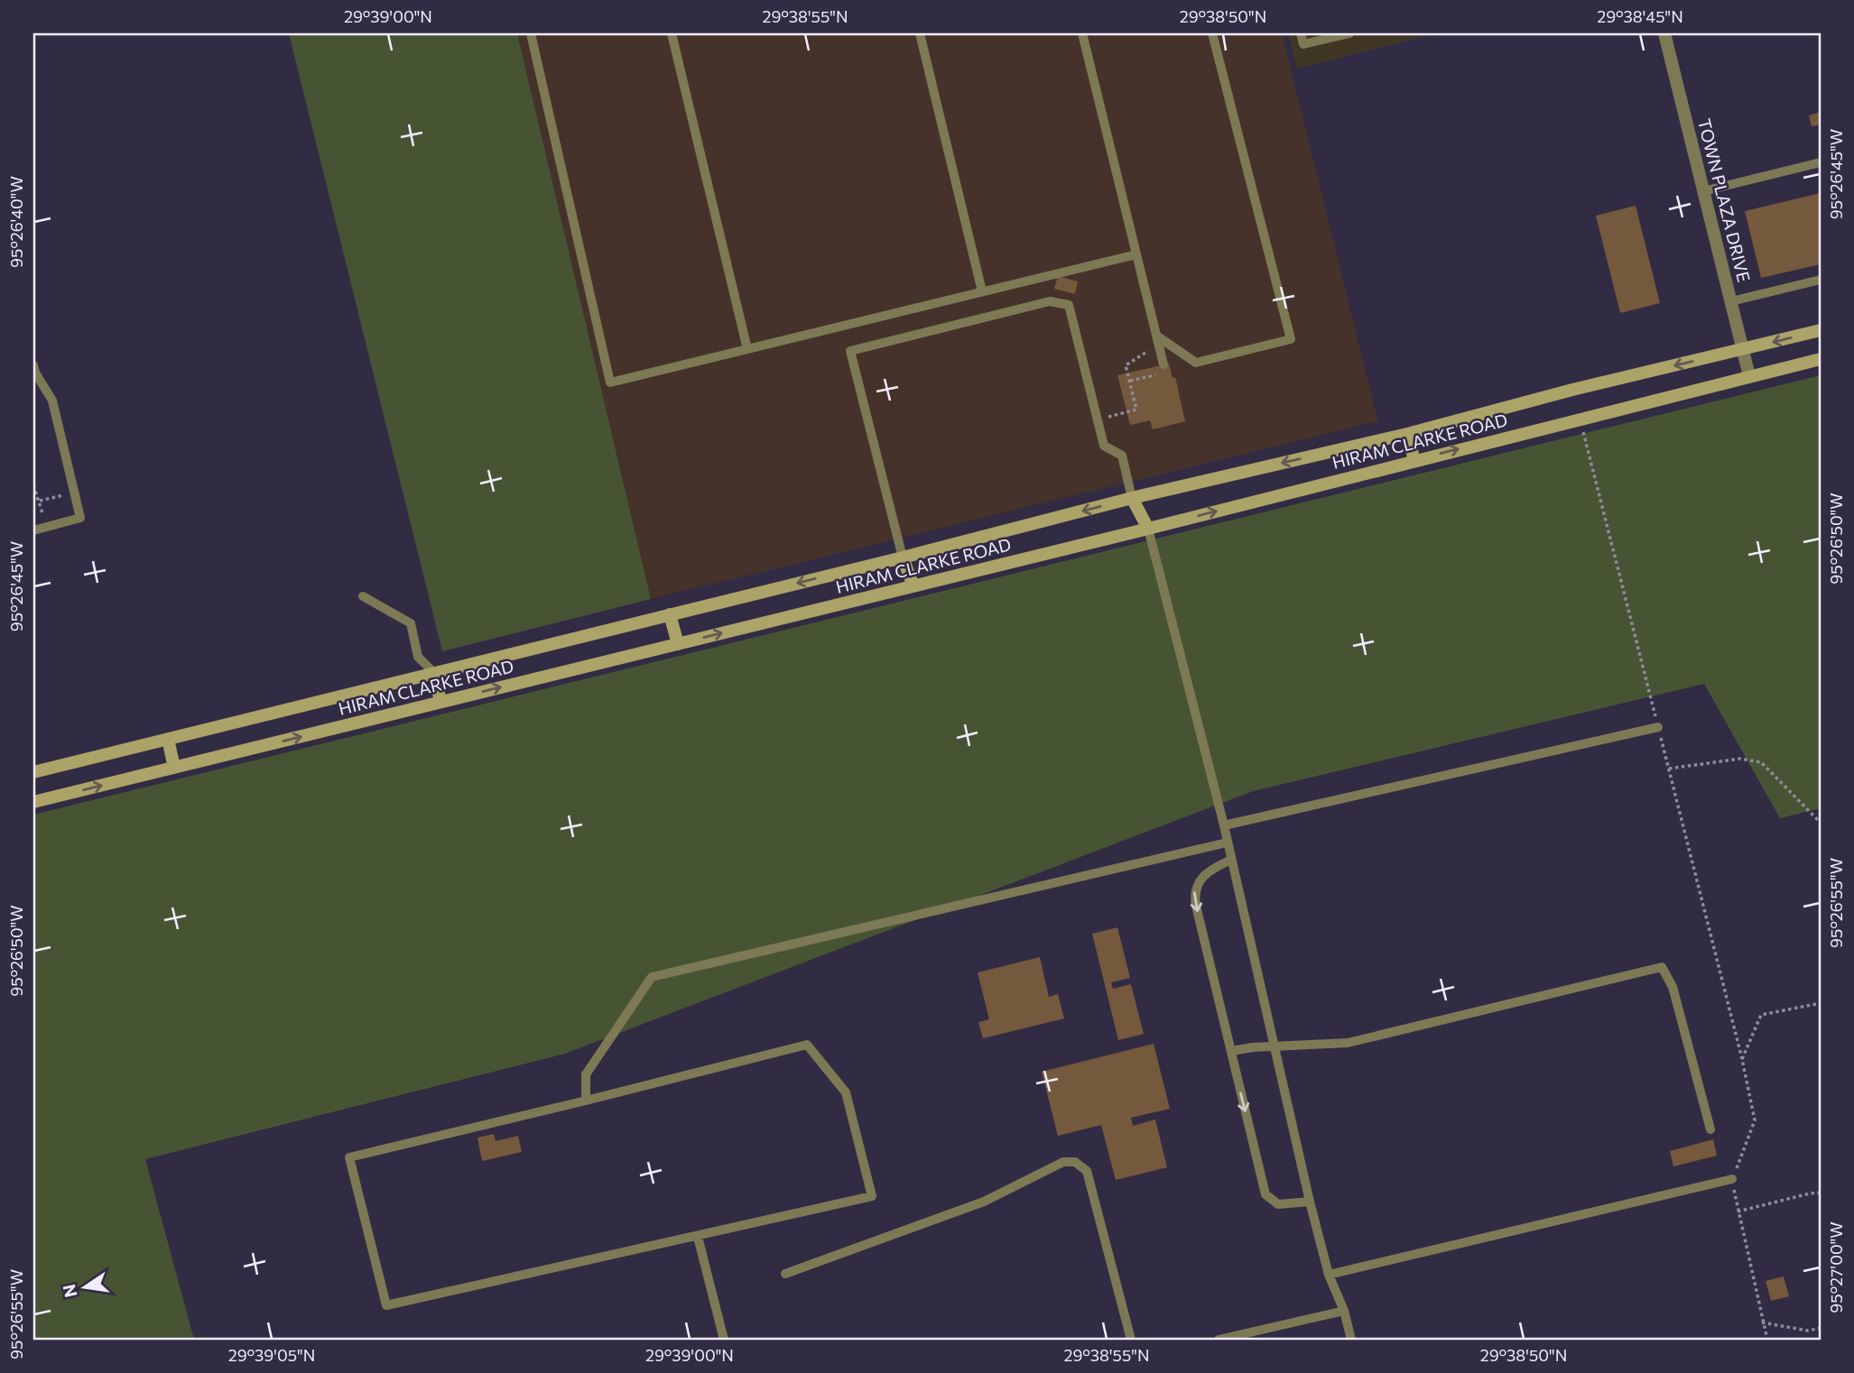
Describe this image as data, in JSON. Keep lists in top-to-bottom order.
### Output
{
  "streets": {
    "main road": ["HIRAM CLARKE ROAD"],
    "street": ["TOWN PLAZA DRIVE"]
  },
  "crossings": [
    ["TOWN PLAZA DRIVE", "HIRAM CLARKE ROAD"]
  ],
  "north": "left",
  "coordinates": [
    "29°39'00\"N",
    "29°38'55\"N",
    "29°38'50\"N",
    "29°38'45\"N",
    "95°26'45\"W",
    "95°26'40\"W",
    "95°26'50\"W",
    "95°26'55\"W",
    "95°27'00\"W",
    "29°39'05\"N"
  ]
}
